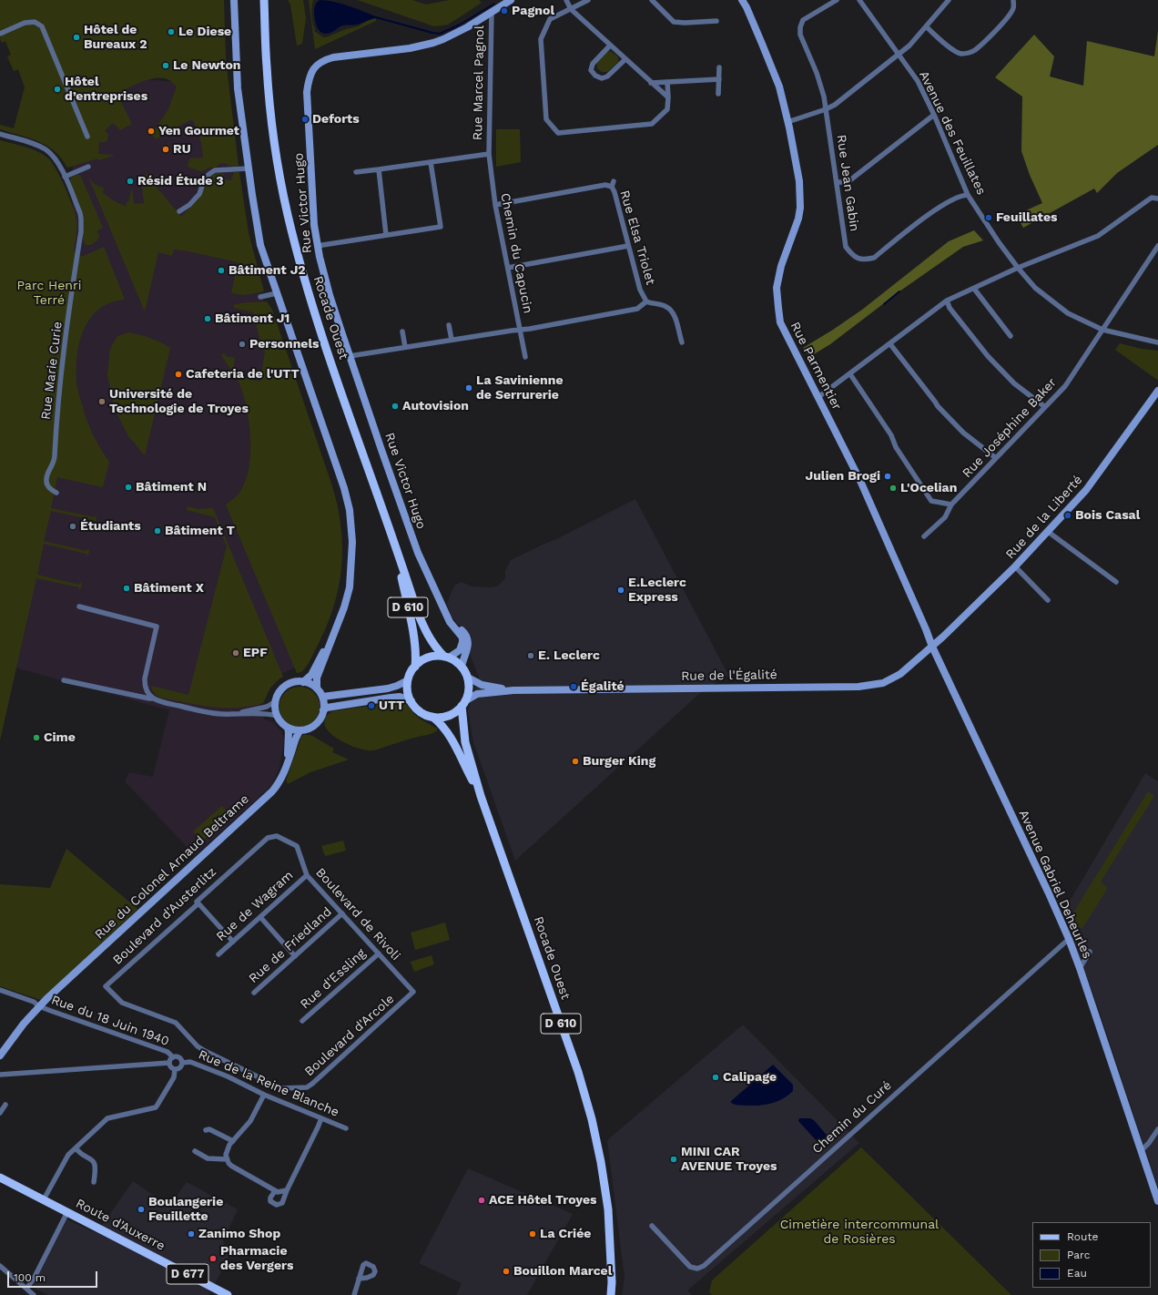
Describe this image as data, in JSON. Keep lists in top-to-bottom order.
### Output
{
  "streets": {
    "main road": [
      "Rocade Ouest",
      "D 610",
      "Route d'Auxerre",
      "D 677"
    ],
    "street": [
      "Rue Marcel Pagnol",
      "Avenue des Feuillates",
      "Rue Jean Gabin",
      "Rue Victor Hugo",
      "Rue Elsa Triolet",
      "Chemin du Capucin",
      "Rue Parmentier",
      "Rue Marie Curie",
      "Rue Joséphine Baker",
      "Rue de la Liberté",
      "Rue de l'Égalité",
      "Rue du Colonel Arnaud Beltrame",
      "Avenue Gabriel Deheurles",
      "Rue de Wagram",
      "Boulevard de Rivoli",
      "Boulevard d'Austerlitz",
      "Rue de Friedland",
      "Rue d'Essling",
      "Rue du 18 Juin 1940",
      "Boulevard d'Arcole",
      "Rue de la Reine Blanche",
      "Chemin du Curé"
    ]
  },
  "crossings": [
    ["Rue Marcel Pagnol", "Rue Victor Hugo"],
    ["Rue Marcel Pagnol", "Chemin du Capucin"],
    ["Avenue des Feuillates", "Rue Jean Gabin"],
    ["Avenue des Feuillates", "Rue Joséphine Baker"],
    ["Rue Victor Hugo", "Rue Elsa Triolet"],
    ["Rue Victor Hugo", "Rocade Ouest"],
    ["Rue Elsa Triolet", "Chemin du Capucin"],
    ["Rue Parmentier", "Rue de la Liberté"],
    ["Rue Parmentier", "Rue de l'Égalité"],
    ["Rue Parmentier", "Avenue Gabriel Deheurles"],
    ["Rue de la Liberté", "Rue de l'Égalité"],
    ["Rue de la Liberté", "Avenue Gabriel Deheurles"],
    ["Rue de l'Égalité", "Avenue Gabriel Deheurles"],
    ["Rue du Colonel Arnaud Beltrame", "Rue du 18 Juin 1940"],
    ["Avenue Gabriel Deheurles", "Chemin du Curé"],
    ["Rue de Wagram", "Boulevard de Rivoli"],
    ["Boulevard de Rivoli", "Boulevard d'Austerlitz"],
    ["Boulevard de Rivoli", "Rue de Friedland"],
    ["Boulevard de Rivoli", "Rue d'Essling"],
    ["Boulevard de Rivoli", "Boulevard d'Arcole"],
    ["Boulevard d'Austerlitz", "Boulevard d'Arcole"],
    ["Rue du 18 Juin 1940", "Rue de la Reine Blanche"]
  ],
  "parks": ["Parc Henri Terré", "Cimetière intercommunal de Rosières"],
  "places": [
    "Pagnol",
    "Le Diese",
    "Hôtel de Bureaux 2",
    "Le Newton",
    "Hôtel d’entreprises",
    "Deforts",
    "Yen Gourmet",
    "RU",
    "Résid Étude 3",
    "Feuillates",
    "Bâtiment J2",
    "Bâtiment J1",
    "Personnels",
    "Cafeteria de l'UTT",
    "La Savinienne de Serrurerie",
    "Université de Technologie de Troyes",
    "Autovision",
    "Julien Brogi",
    "Bâtiment N",
    "L'Ocelian",
    "Bois Casal",
    "Étudiants",
    "Bâtiment T",
    "Bâtiment X",
    "E.Leclerc Express",
    "EPF",
    "E. Leclerc",
    "Égalité",
    "UTT",
    "Cime",
    "Burger King",
    "Calipage",
    "MINI CAR AVENUE Troyes",
    "ACE Hôtel Troyes",
    "Boulangerie Feuillette",
    "Zanimo Shop",
    "La Criée",
    "Pharmacie des Vergers",
    "Bouillon Marcel"
  ],
  "legend": ["Route", "Parc", "Eau"],
  "scale_bar": "100 m"
}
